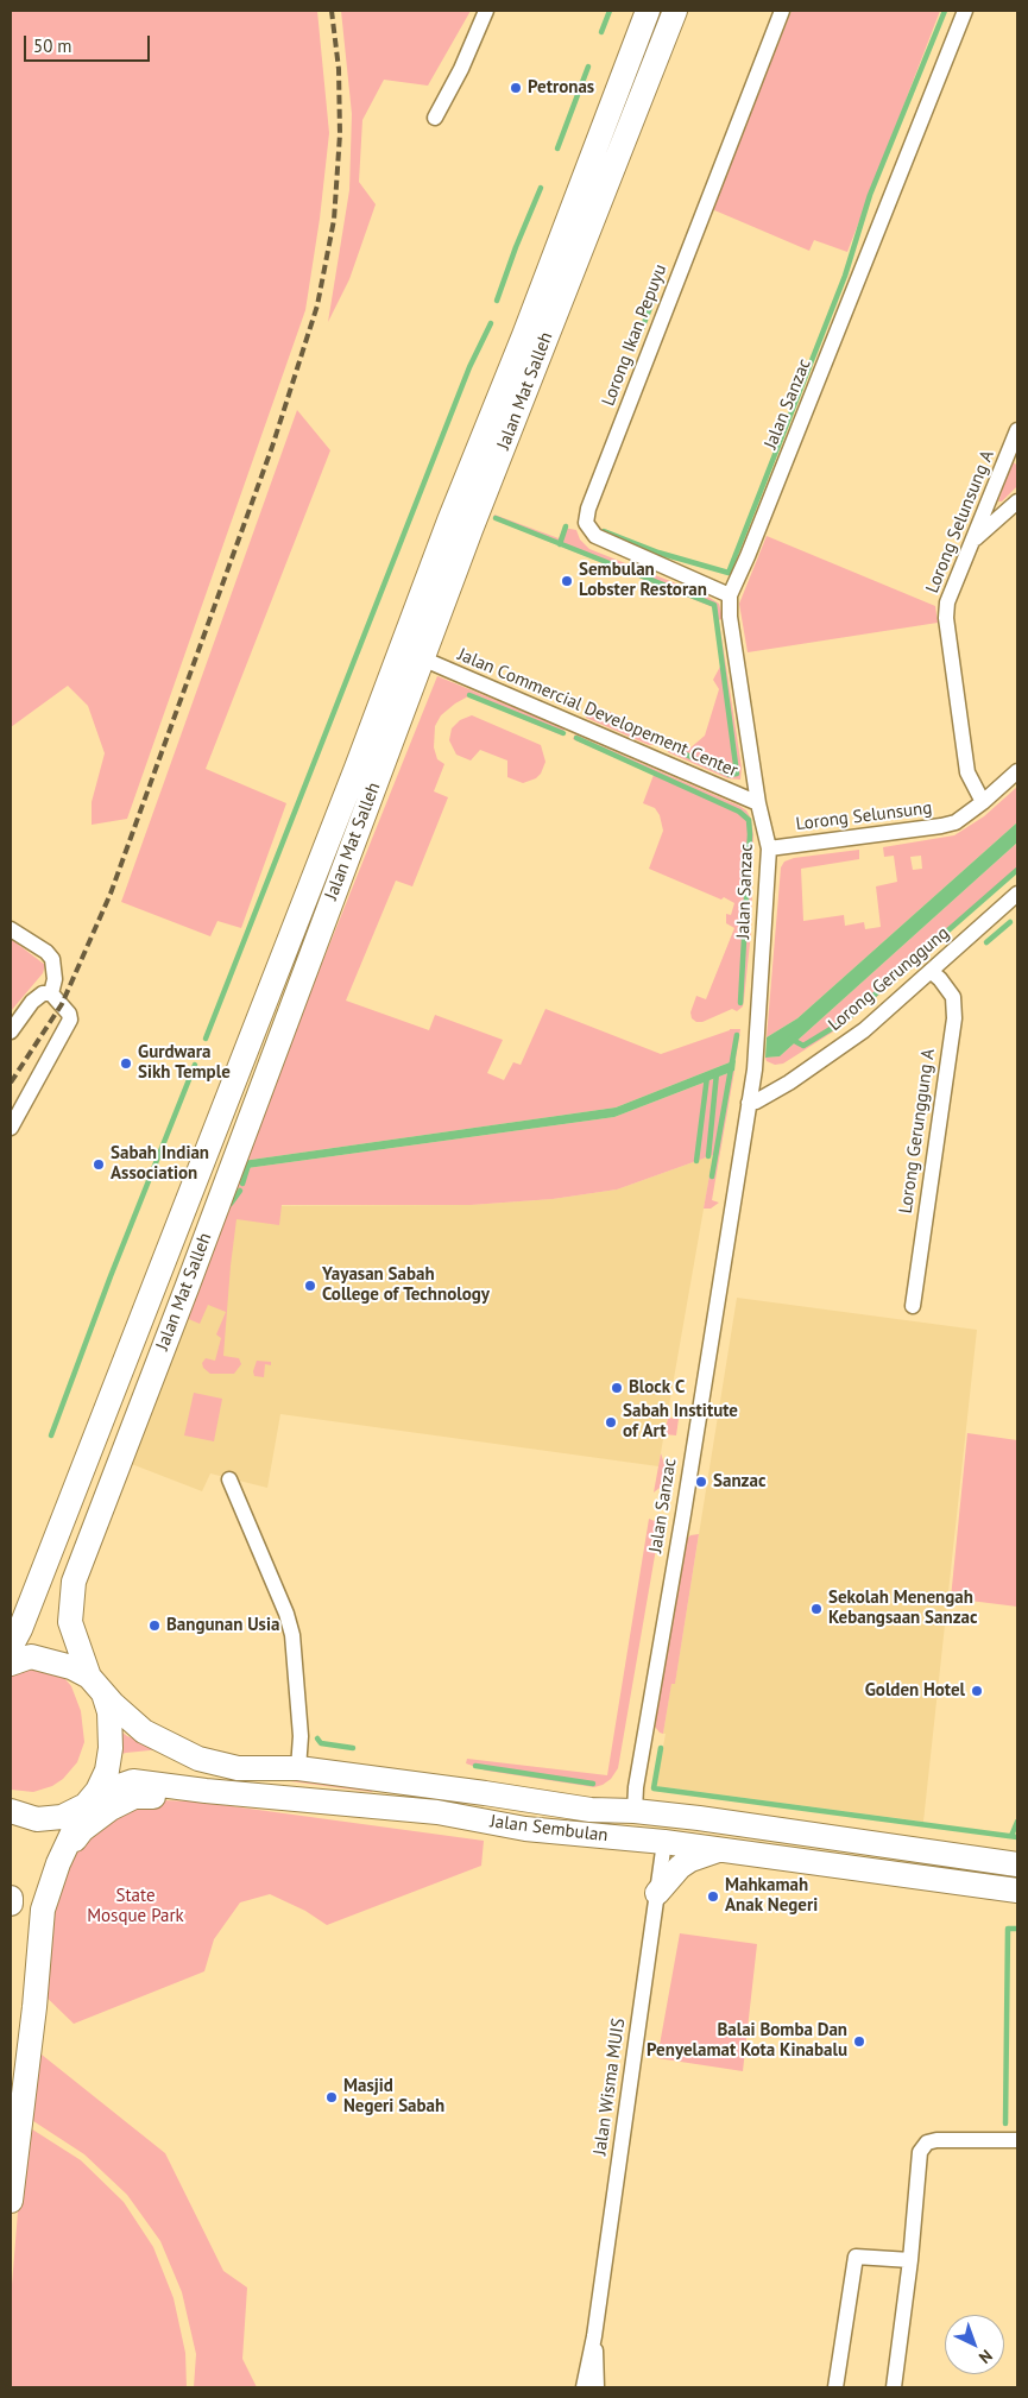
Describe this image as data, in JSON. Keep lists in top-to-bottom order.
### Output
{
  "streets": {
    "main road": ["Jalan Mat Salleh", "Jalan Sembulan"],
    "street": [
      "Lorong Ikan Pepuyu",
      "Jalan Sanzac",
      "Lorong Selunsung A",
      "Jalan Commercial Developement Center",
      "Lorong Selunsung",
      "Lorong Gerunggung",
      "Lorong Gerunggung A",
      "Jalan Wisma MUIS"
    ]
  },
  "crossings": [
    ["Lorong Ikan Pepuyu", "Jalan Sanzac"],
    ["Jalan Mat Salleh", "Jalan Commercial Developement Center"],
    ["Jalan Mat Salleh", "Jalan Sembulan"],
    ["Jalan Sanzac", "Jalan Commercial Developement Center"],
    ["Jalan Sanzac", "Lorong Selunsung"],
    ["Jalan Sanzac", "Lorong Gerunggung"],
    ["Jalan Sanzac", "Jalan Sembulan"],
    ["Lorong Selunsung A", "Lorong Selunsung"],
    ["Lorong Gerunggung", "Lorong Gerunggung A"],
    ["Jalan Sembulan", "Jalan Wisma MUIS"]
  ],
  "parks": ["State Mosque Park"],
  "places": [
    "Petronas",
    "Sembulan Lobster Restoran",
    "Gurdwara Sikh Temple",
    "Sabah Indian Association",
    "Yayasan Sabah College of Technology",
    "Block C",
    "Sabah Institute of Art",
    "Sanzac",
    "Sekolah Menengah Kebangsaan Sanzac",
    "Bangunan Usia",
    "Golden Hotel",
    "Mahkamah Anak Negeri",
    "Balai Bomba Dan Penyelamat Kota Kinabalu",
    "Masjid Negeri Sabah"
  ],
  "scale_bar": "50 m",
  "north": "bottom right"
}
